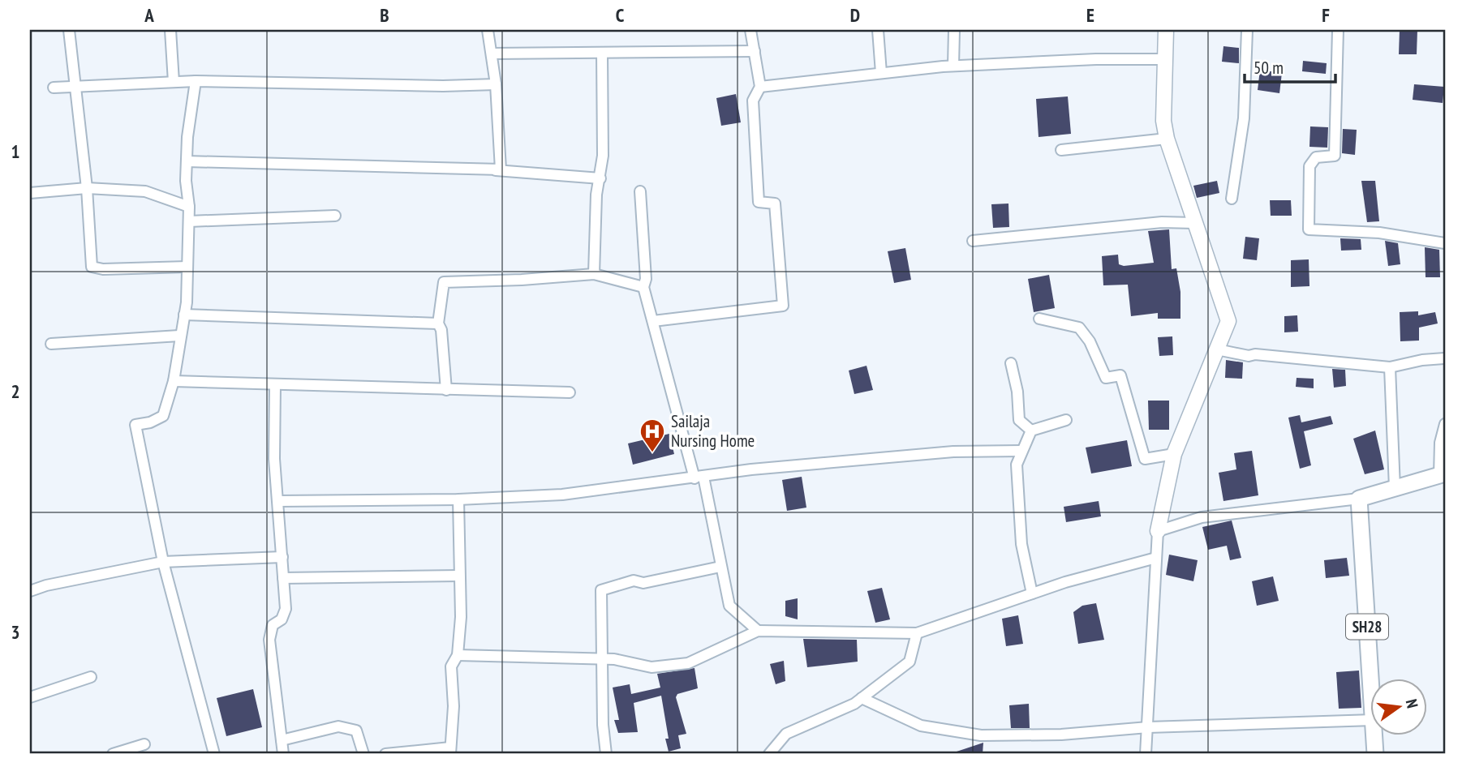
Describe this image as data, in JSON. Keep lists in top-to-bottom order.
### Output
{
  "streets": {
    "main road": ["SH28"]
  },
  "places": {
    "hospital": ["Sailaja Nursing Home"]
  },
  "scale_bar": "50 m",
  "north": "right",
  "grid": {
    "columns": [
      "A",
      "B",
      "C",
      "D",
      "E",
      "F"
    ],
    "rows": ["1", "2", "3"]
  }
}
